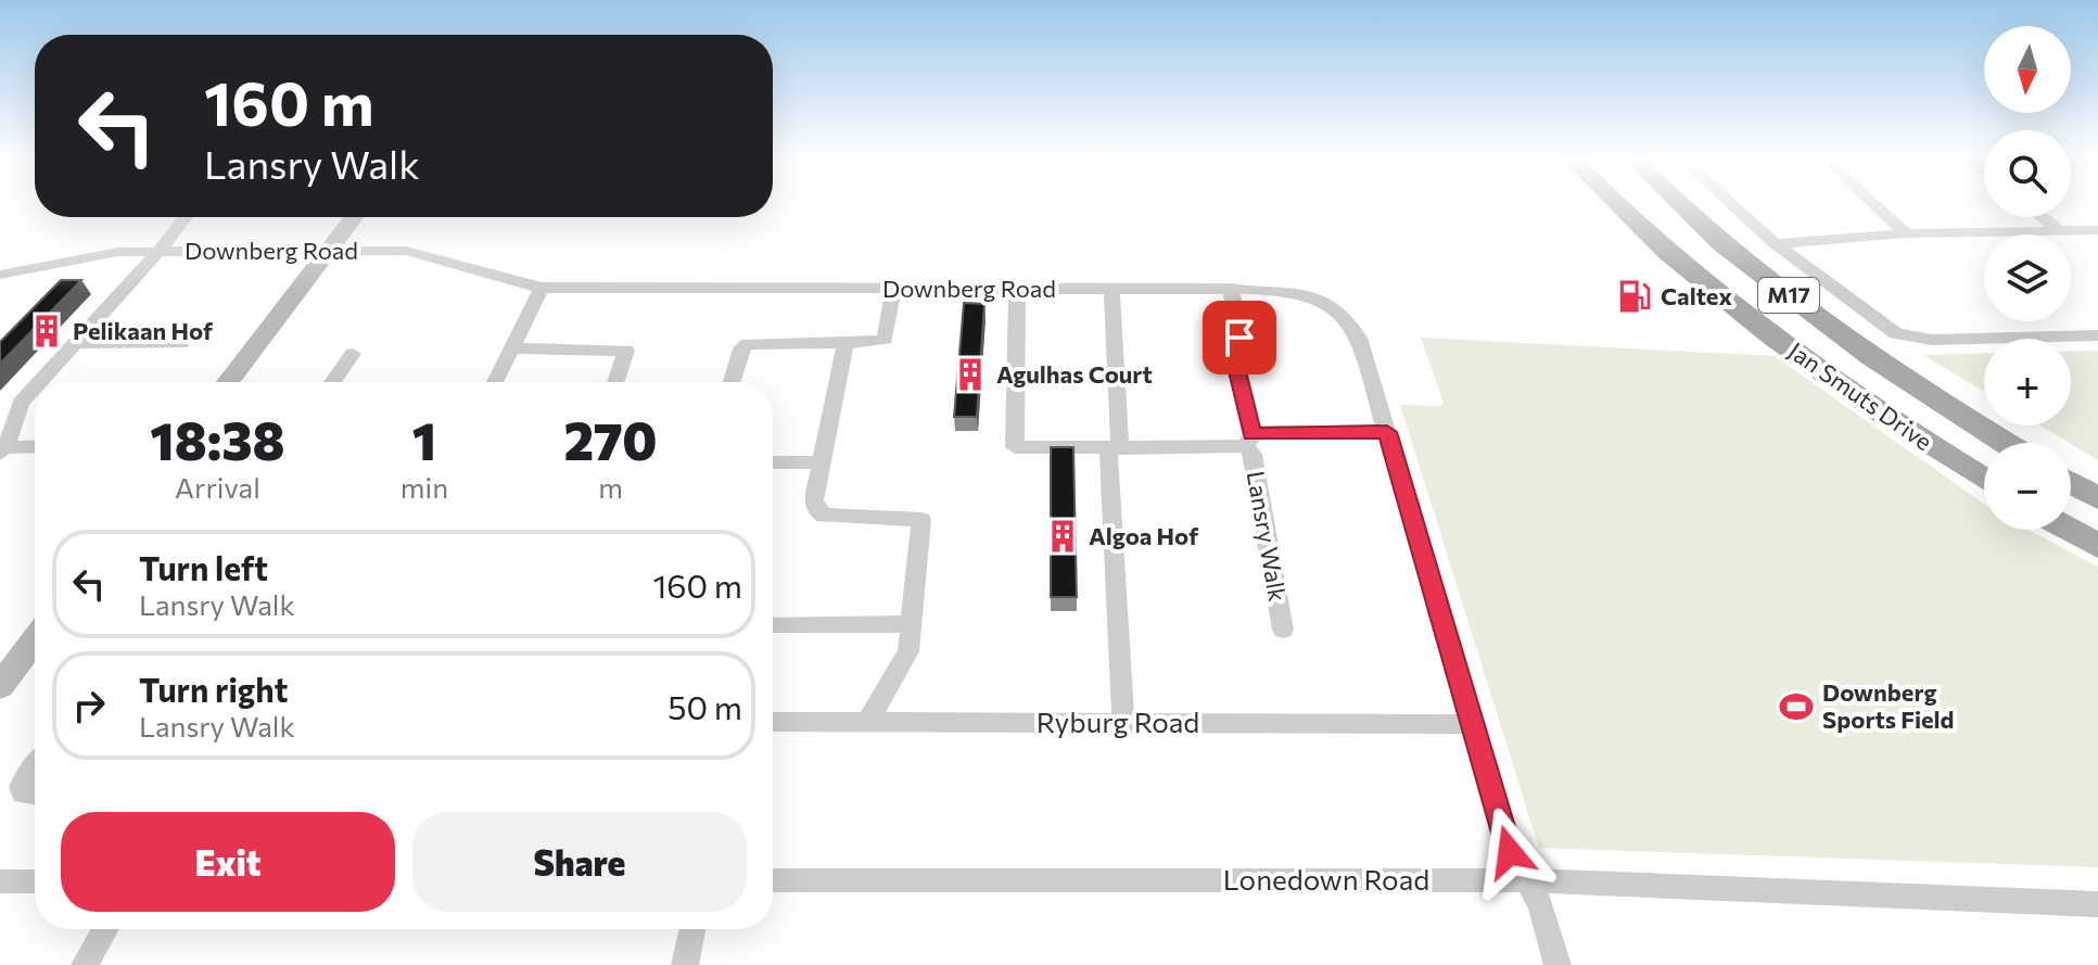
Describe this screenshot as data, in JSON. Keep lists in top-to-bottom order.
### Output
{
  "streets": {
    "main road": ["M17", "Jan Smuts Drive"],
    "street": [
      "Downberg Road",
      "Lansry Walk",
      "Ryburg Road",
      "Lonedown Road"
    ]
  },
  "crossings": [
    ["Downberg Road", "Lansry Walk"],
    ["Downberg Road", "Ryburg Road"],
    ["Downberg Road", "Lonedown Road"]
  ],
  "places": {
    "fuel station": ["Caltex"],
    "building": ["Pelikaan Hof", "Agulhas Court", "Algoa Hof"],
    "sports": ["Downberg Sports Field"]
  },
  "north": "bottom",
  "page": {
    "map_buttons": ["+", "−"],
    "turn": ["160 m", "Lansry Walk"],
    "eta": [
      "18:38",
      "Arrival",
      "1",
      "min",
      "270",
      "m"
    ],
    "list": [
      {
        "name": "Turn left",
        "note": "Lansry Walk",
        "value": "160 m"
      },
      {
        "name": "Turn right",
        "note": "Lansry Walk",
        "value": "50 m"
      }
    ],
    "buttons": ["Exit", "Share"]
  }
}
